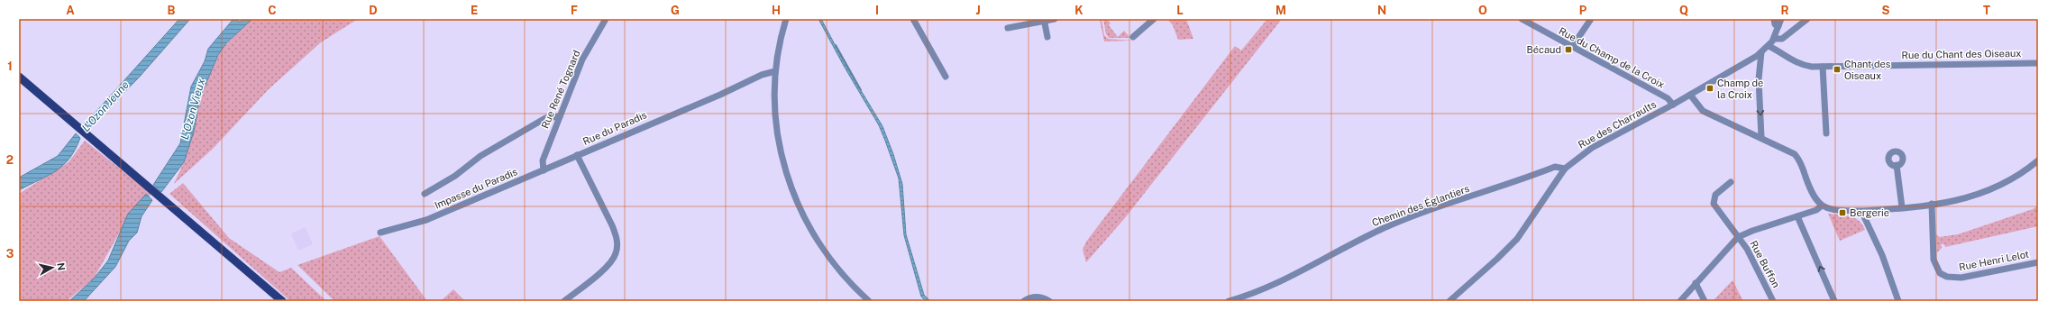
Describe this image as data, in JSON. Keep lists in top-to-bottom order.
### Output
{
  "streets": {
    "street": [
      "Rue du Chant des Oiseaux",
      "Rue du Champ de la Croix",
      "Rue René Tognard",
      "Rue des Charraults",
      "Rue du Paradis",
      "Impasse du Paradis",
      "Chemin des Églantiers",
      "Rue Henri Lelot",
      "Rue Buffon"
    ]
  },
  "crossings": [
    ["Rue du Chant des Oiseaux", "Rue des Charraults"],
    ["Rue du Champ de la Croix", "Rue des Charraults"],
    ["Rue René Tognard", "Impasse du Paradis"],
    ["Rue des Charraults", "Chemin des Églantiers"],
    ["Rue du Paradis", "Impasse du Paradis"]
  ],
  "water": ["L'Ozon Jeune", "L'Ozon Vieux"],
  "places": {
    "transit": [
      "Bécaud",
      "Chant des Oiseaux",
      "Champ de la Croix",
      "Bergerie"
    ]
  },
  "north": "right",
  "grid": {
    "columns": [
      "A",
      "B",
      "C",
      "D",
      "E",
      "F",
      "G",
      "H",
      "I",
      "J",
      "K",
      "L",
      "M",
      "N",
      "O",
      "P",
      "Q",
      "R",
      "S",
      "T"
    ],
    "rows": ["1", "2", "3"]
  }
}
